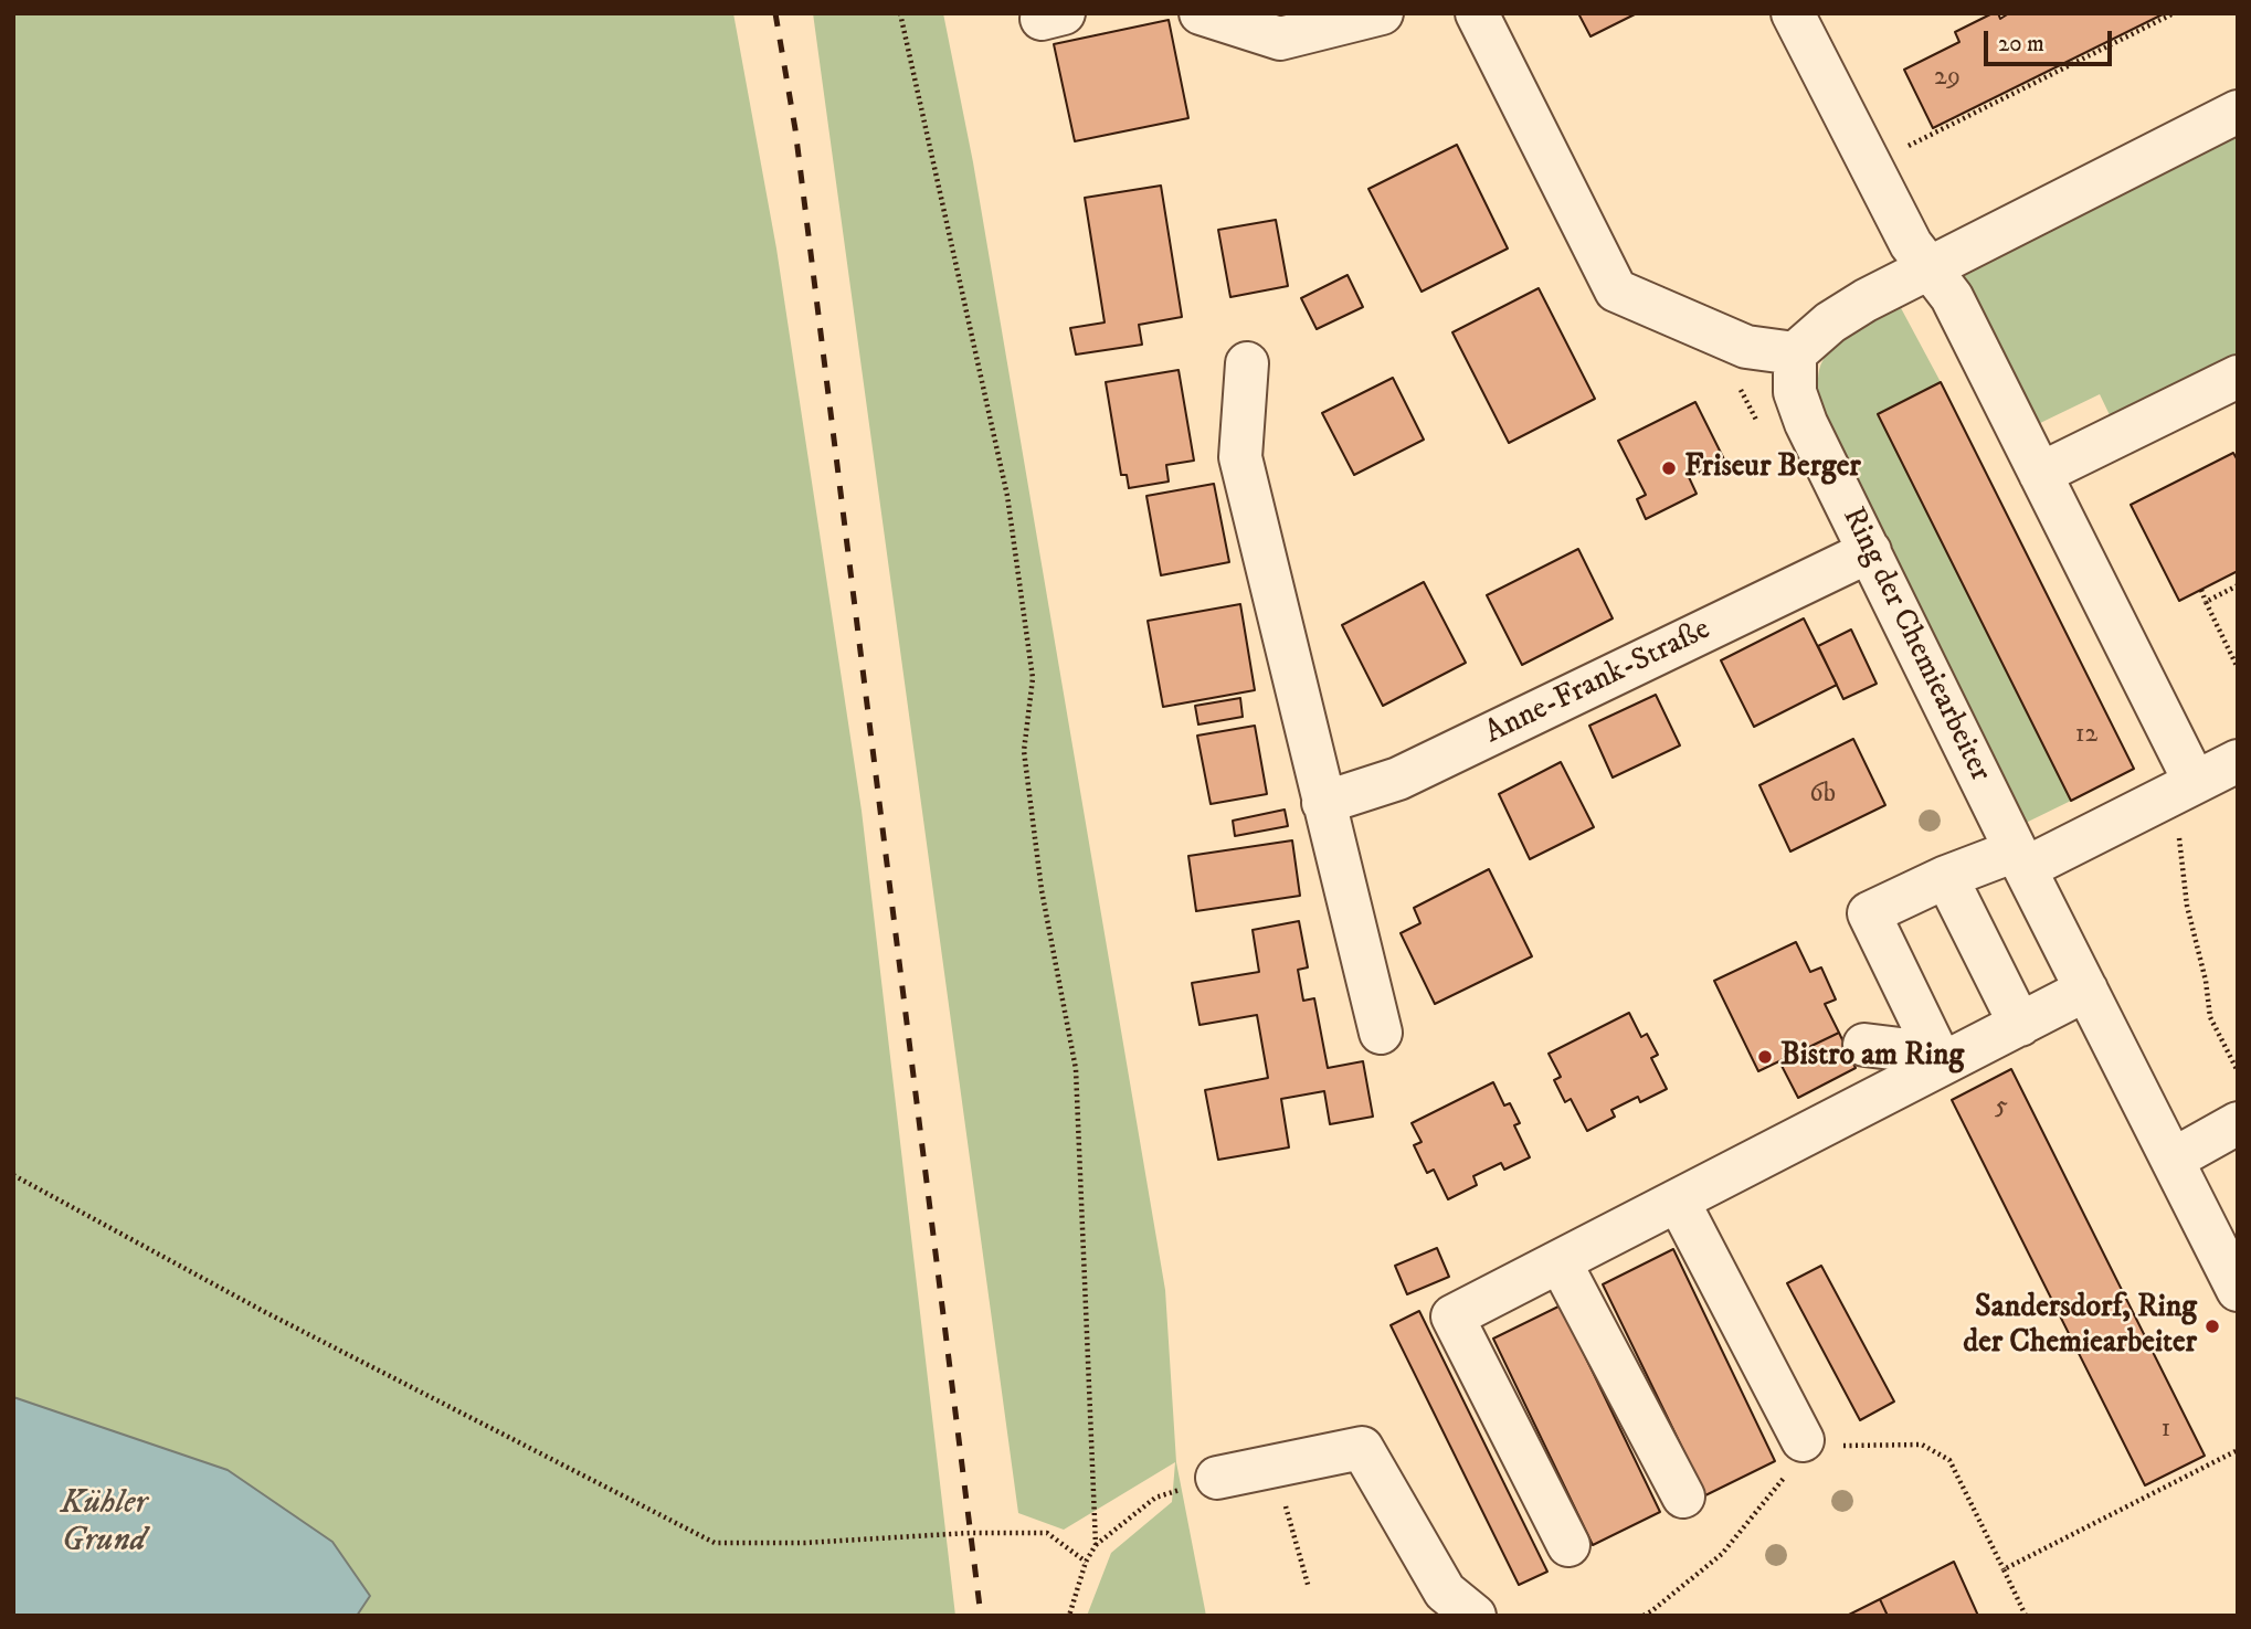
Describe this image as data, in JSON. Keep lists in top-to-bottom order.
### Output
{
  "streets": {
    "street": ["Ring der Chemiearbeiter", "Anne-Frank-Straße"]
  },
  "crossings": [
    ["Ring der Chemiearbeiter", "Anne-Frank-Straße"]
  ],
  "water": ["Kühler Grund"],
  "places": ["Friseur Berger", "Bistro am Ring", "Sandersdorf, Ring der Chemiearbeiter"],
  "house_numbers": [
    "29",
    "12",
    "6b",
    "5",
    "1"
  ],
  "scale_bar": "20 m"
}
